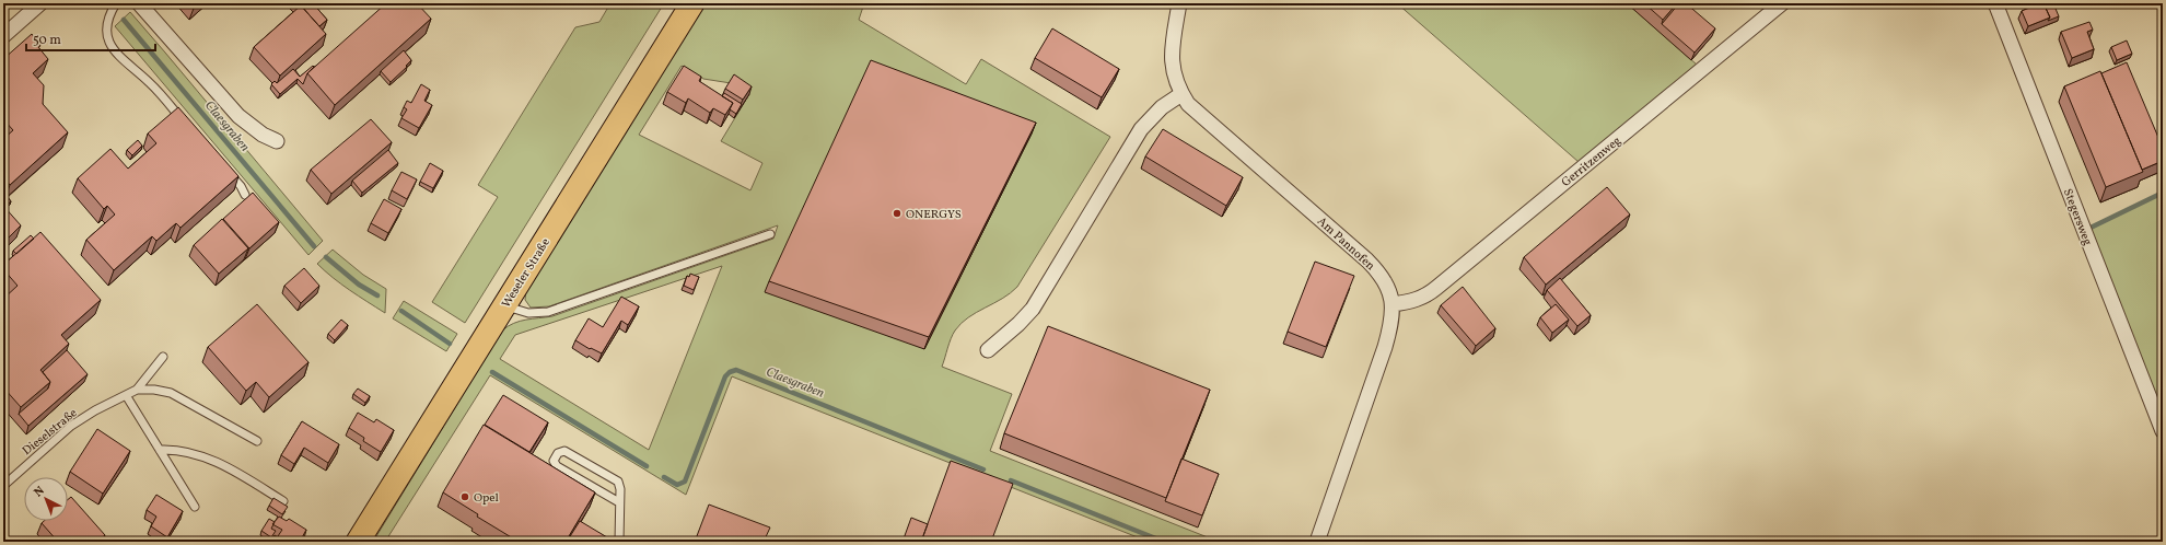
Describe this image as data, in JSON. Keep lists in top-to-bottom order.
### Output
{
  "streets": {
    "main road": ["Weseler Straße"],
    "street": ["Gerritzenweg", "Stegersweg", "Am Pannofen"],
    "lane": ["Dieselstraße"]
  },
  "crossings": [
    ["Gerritzenweg", "Am Pannofen"]
  ],
  "water": ["Claesgraben"],
  "places": ["ONERGYS", "Opel"],
  "scale_bar": "50 m",
  "north": "top left"
}
